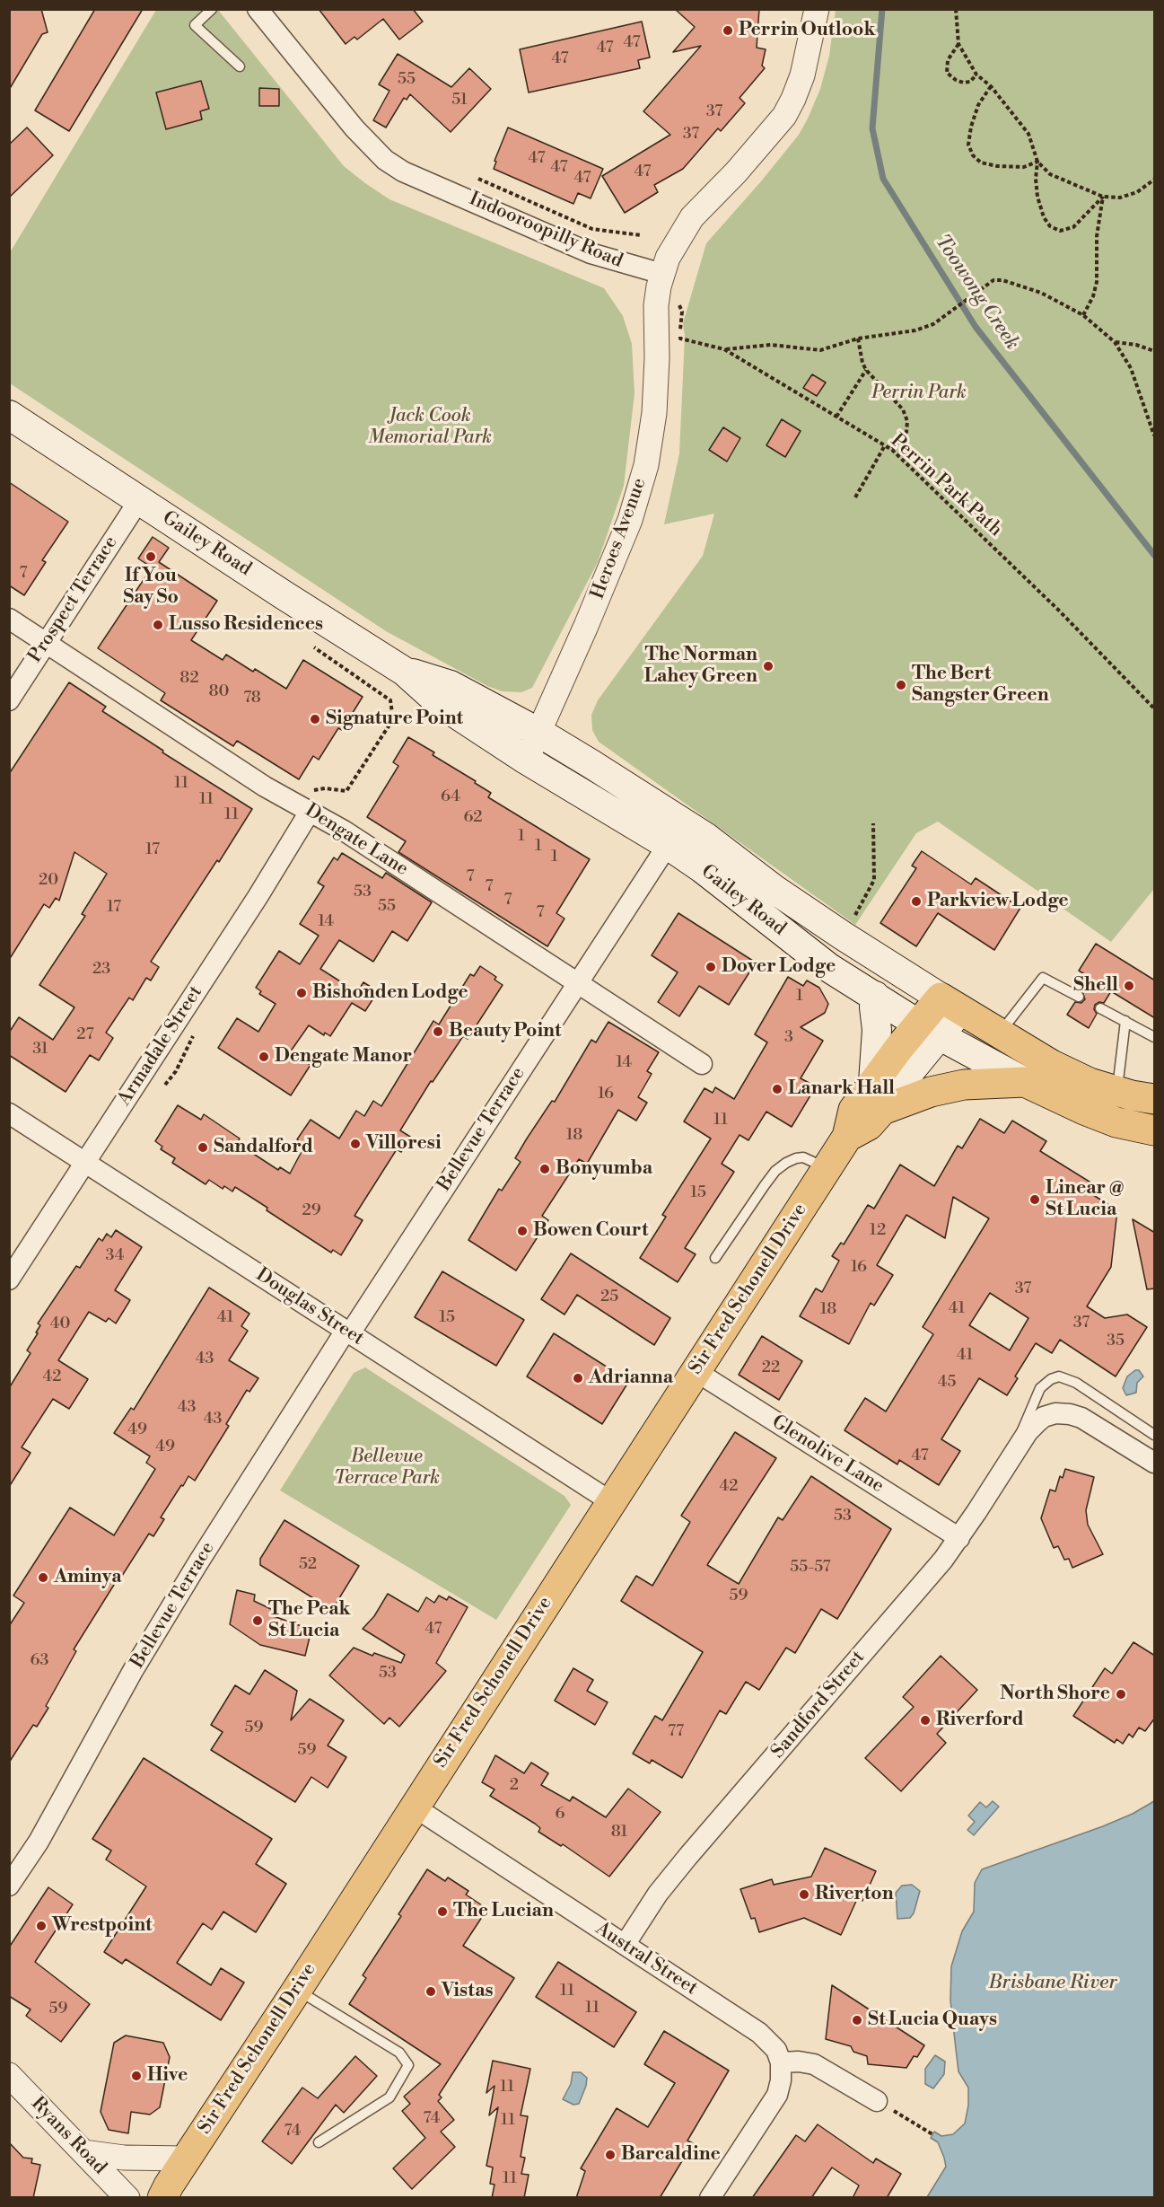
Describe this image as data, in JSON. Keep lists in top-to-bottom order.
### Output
{
  "streets": {
    "main road": ["Gailey Road", "Sir Fred Schonell Drive"],
    "street": [
      "Indooroopilly Road",
      "Heroes Avenue",
      "Prospect Terrace",
      "Dengate Lane",
      "Armadale Street",
      "Bellevue Terrace",
      "Douglas Street",
      "Glenolive Lane",
      "Sandford Street",
      "Austral Street",
      "Ryans Road"
    ],
    "path": ["Perrin Park Path"]
  },
  "crossings": [
    ["Indooroopilly Road", "Heroes Avenue"],
    ["Heroes Avenue", "Gailey Road"],
    ["Gailey Road", "Prospect Terrace"],
    ["Gailey Road", "Bellevue Terrace"],
    ["Gailey Road", "Sir Fred Schonell Drive"],
    ["Prospect Terrace", "Dengate Lane"],
    ["Dengate Lane", "Armadale Street"],
    ["Dengate Lane", "Bellevue Terrace"],
    ["Armadale Street", "Douglas Street"],
    ["Bellevue Terrace", "Douglas Street"],
    ["Sir Fred Schonell Drive", "Douglas Street"],
    ["Sir Fred Schonell Drive", "Glenolive Lane"],
    ["Sir Fred Schonell Drive", "Austral Street"],
    ["Glenolive Lane", "Sandford Street"],
    ["Sandford Street", "Austral Street"]
  ],
  "water": ["Toowong Creek", "Brisbane River"],
  "parks": ["Perrin Park", "Jack Cook Memorial Park", "Bellevue Terrace Park"],
  "places": [
    "Perrin Outlook",
    "If You Say So",
    "Lusso Residences",
    "The Norman Lahey Green",
    "The Bert Sangster Green",
    "Signature Point",
    "Parkview Lodge",
    "Dover Lodge",
    "Shell",
    "Bishonden Lodge",
    "Beauty Point",
    "Dengate Manor",
    "Lanark Hall",
    "Villoresi",
    "Sandalford",
    "Bonyumba",
    "Linear @ St Lucia",
    "Bowen Court",
    "Adrianna",
    "Aminya",
    "The Peak St Lucia",
    "North Shore",
    "Riverford",
    "Riverton",
    "The Lucian",
    "Wrestpoint",
    "Vistas",
    "St Lucia Quays",
    "Hive",
    "Barcaldine"
  ],
  "house_numbers": [
    "47",
    "47",
    "47",
    "55",
    "51",
    "37",
    "37",
    "47",
    "47",
    "47",
    "47",
    "7",
    "82",
    "80",
    "78",
    "11",
    "64",
    "11",
    "11",
    "62",
    "1",
    "1",
    "17",
    "1",
    "7",
    "20",
    "7",
    "53",
    "7",
    "55",
    "17",
    "7",
    "14",
    "23",
    "1",
    "27",
    "3",
    "31",
    "14",
    "16",
    "11",
    "18",
    "15",
    "29",
    "12",
    "34",
    "16",
    "37",
    "25",
    "41",
    "18",
    "41",
    "15",
    "37",
    "40",
    "35",
    "41",
    "43",
    "22",
    "42",
    "45",
    "43",
    "43",
    "49",
    "49",
    "47",
    "42",
    "53",
    "52",
    "55-57",
    "59",
    "47",
    "63",
    "53",
    "59",
    "77",
    "59",
    "2",
    "6",
    "81",
    "11",
    "11",
    "59",
    "11",
    "74",
    "11",
    "74",
    "11"
  ]
}
